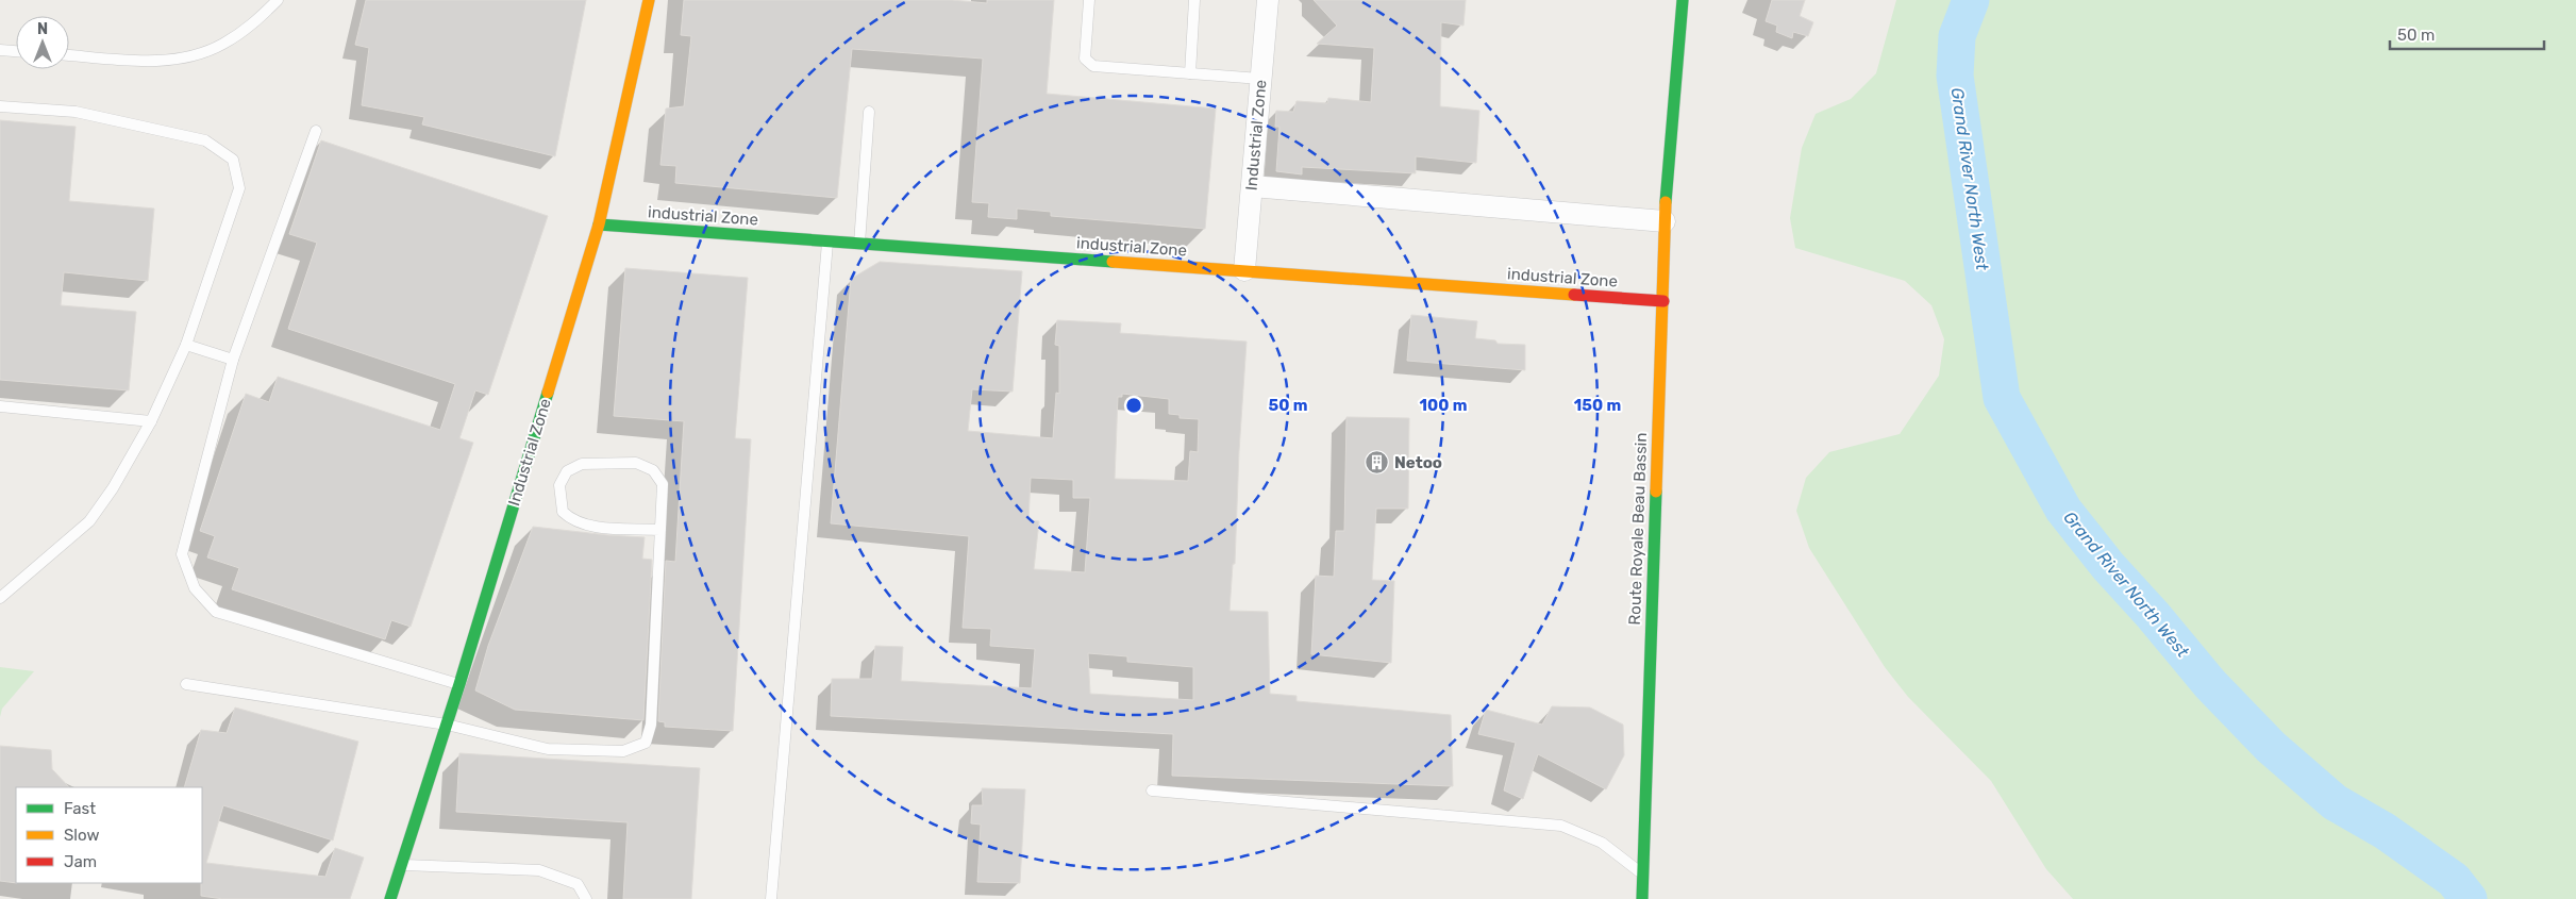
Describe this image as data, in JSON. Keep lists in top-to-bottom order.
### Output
{
  "streets": {
    "street": ["Industrial Zone", "industrial Zone", "Route Royale Beau Bassin"]
  },
  "crossings": [
    ["Industrial Zone", "industrial Zone"],
    ["industrial Zone", "Route Royale Beau Bassin"]
  ],
  "water": ["Grand River North West"],
  "places": {
    "building": ["Netoo"]
  },
  "legend": ["Fast", "Slow", "Jam"],
  "scale_bar": "50 m",
  "north": "top",
  "rings": ["50 m", "100 m", "150 m"]
}
